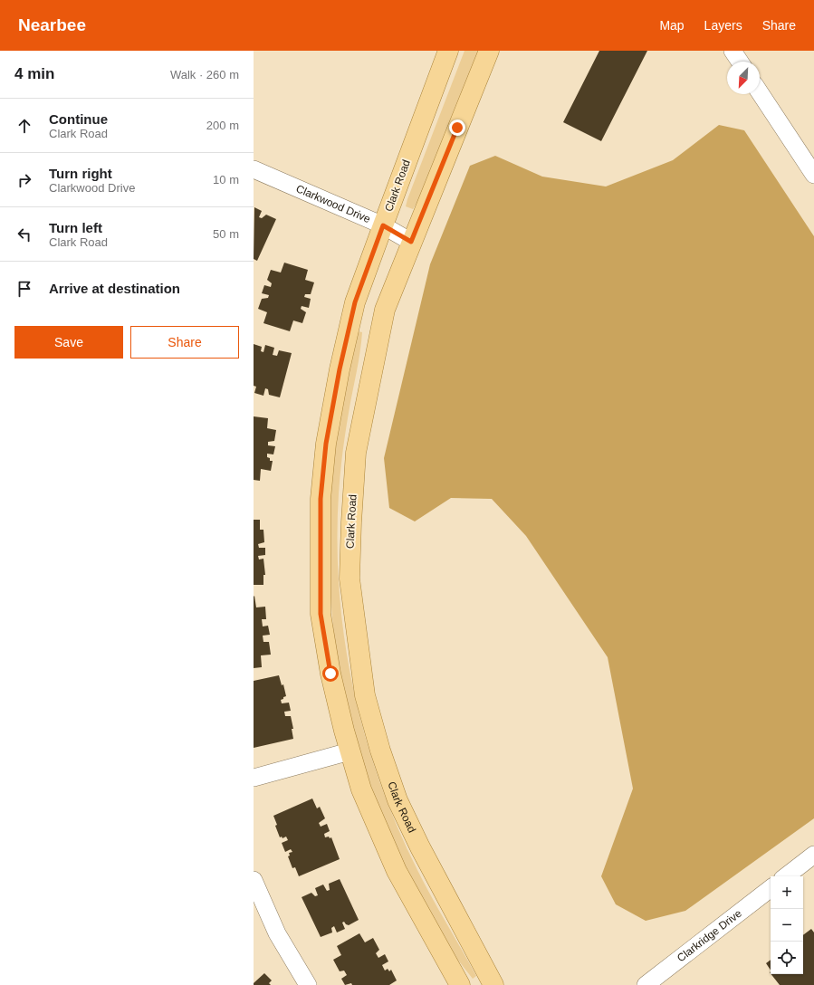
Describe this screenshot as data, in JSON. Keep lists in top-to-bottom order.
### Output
{
  "streets": {
    "main road": ["Clark Road"],
    "street": ["Clarkwood Drive", "Clarkridge Drive"]
  },
  "crossings": [
    ["Clark Road", "Clarkwood Drive"]
  ],
  "north": "bottom left",
  "page": {
    "header": "Nearbee",
    "nav": ["Map", "Layers", "Share"],
    "heading": ["4 min", "Walk · 260 m"],
    "list": [
      ["Continue", "Clark Road", "200 m"],
      ["Turn right", "Clarkwood Drive", "10 m"],
      ["Turn left", "Clark Road", "50 m"],
      "Arrive at destination"
    ],
    "buttons": ["Save", "Share"],
    "map_buttons": ["+", "−"]
  }
}
